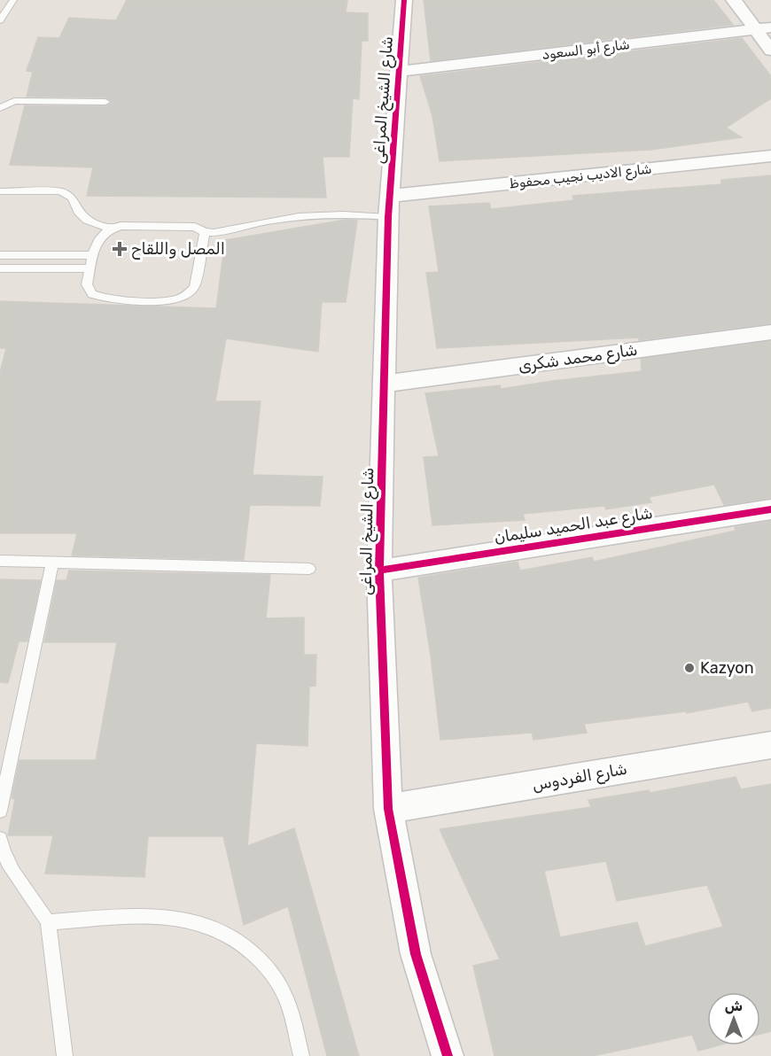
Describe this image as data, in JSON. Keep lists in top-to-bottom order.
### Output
{
  "streets": {
    "street": [
      "شارع أبو السعود",
      "شارع الشيخ المراغى",
      "شارع الاديب نجيب محفوظ",
      "شارع محمد شكرى",
      "شارع عبد الحميد سليمان",
      "شارع الفردوس"
    ]
  },
  "crossings": [
    ["شارع أبو السعود", "شارع الشيخ المراغى"],
    ["شارع الشيخ المراغى", "شارع الاديب نجيب محفوظ"],
    ["شارع الشيخ المراغى", "شارع محمد شكرى"],
    ["شارع الشيخ المراغى", "شارع عبد الحميد سليمان"],
    ["شارع الشيخ المراغى", "شارع الفردوس"]
  ],
  "places": {
    "health": ["المصل واللقاح"],
    "other": ["Kazyon"]
  },
  "north": "top"
}
